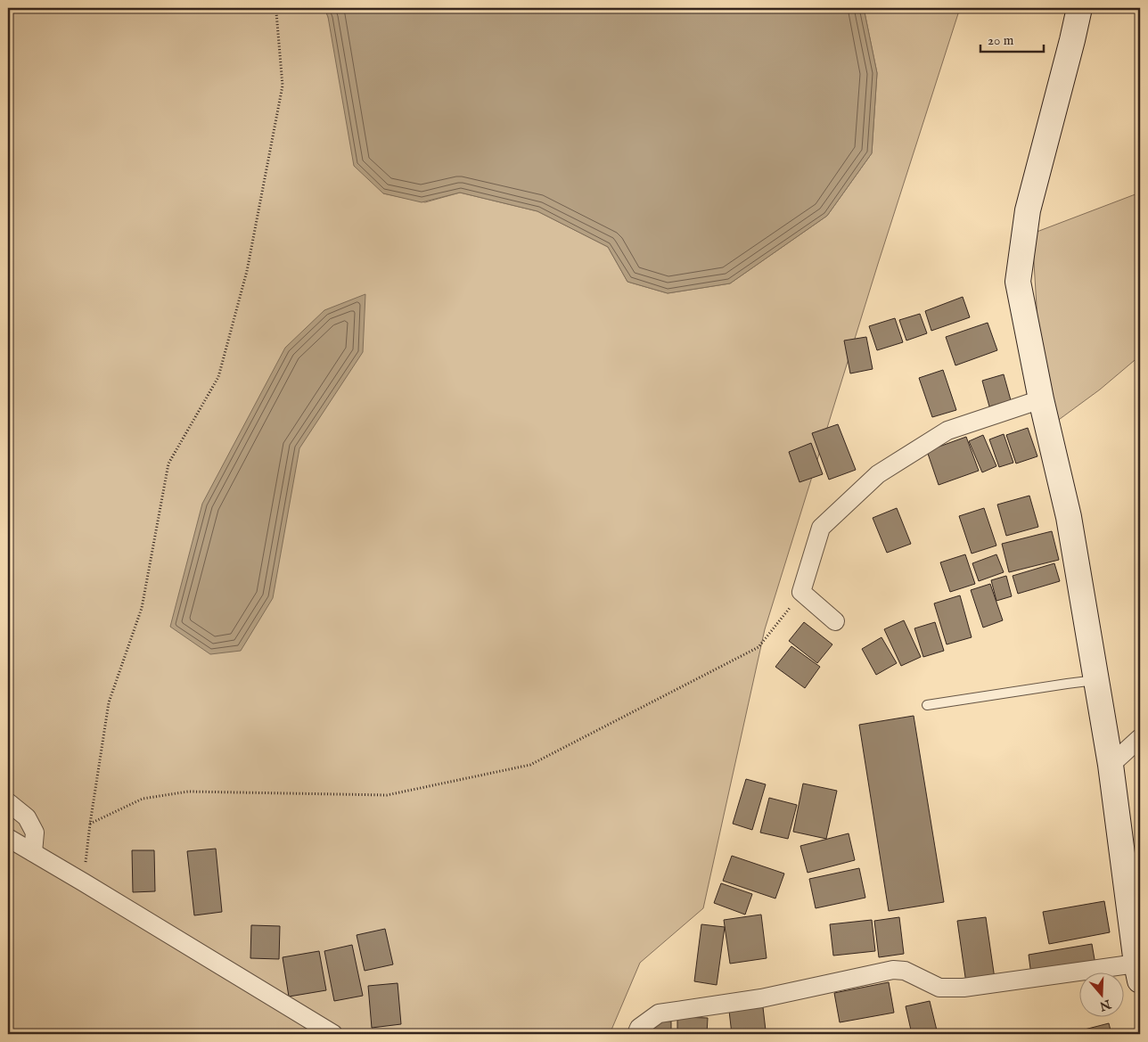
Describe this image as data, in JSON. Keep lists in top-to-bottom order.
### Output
{
  "scale_bar": "20 m",
  "north": "bottom"
}
